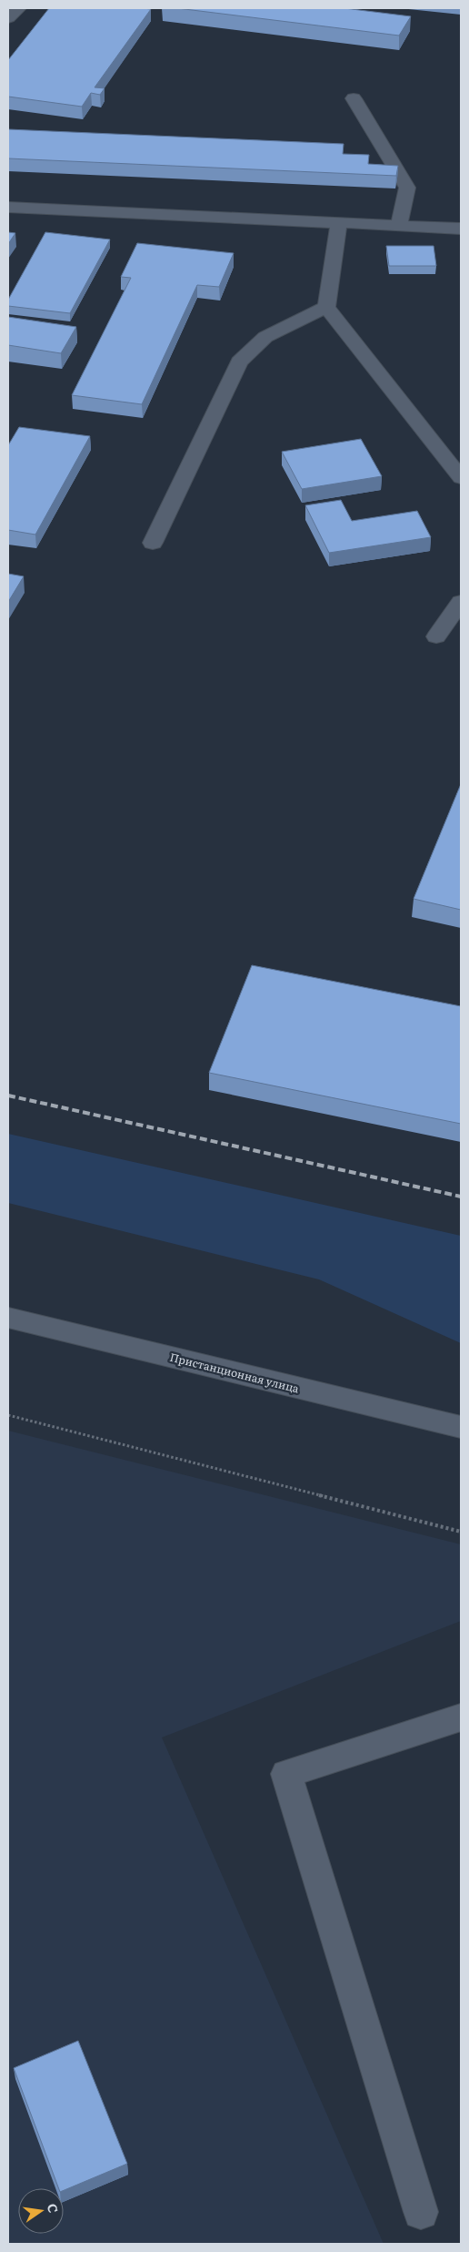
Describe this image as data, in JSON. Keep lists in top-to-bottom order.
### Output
{
  "streets": {
    "street": ["Пристанционная улица"]
  },
  "north": "right"
}
